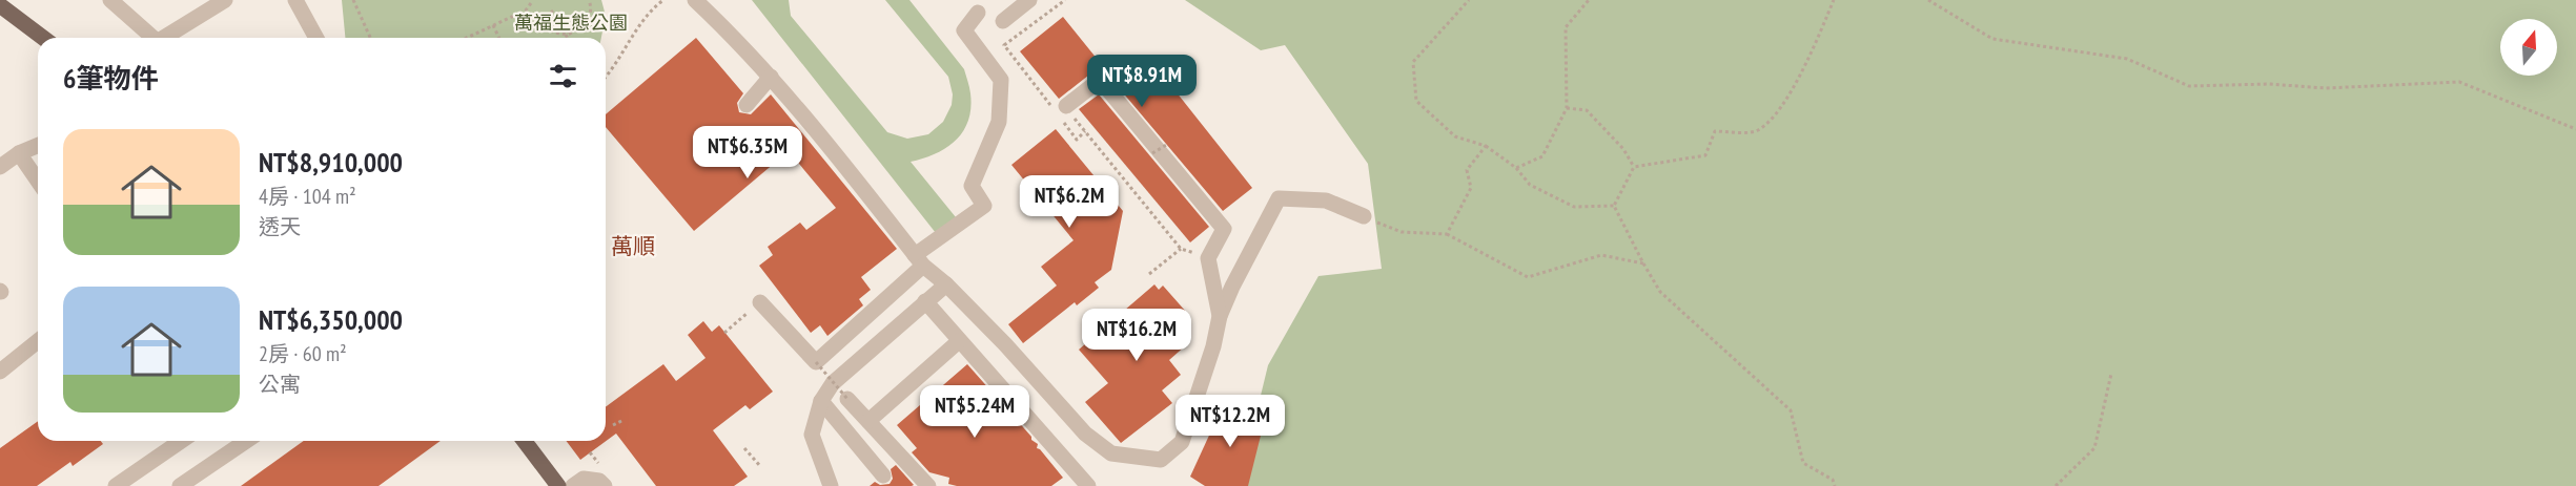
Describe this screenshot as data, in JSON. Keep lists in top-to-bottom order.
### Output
{
  "districts": ["萬順"],
  "parks": ["萬福生態公園"],
  "north": "top",
  "page": {
    "heading": "6筆物件",
    "price": [
      "NT$8.91M",
      "NT$6.35M",
      "NT$6.2M",
      "NT$16.2M",
      "NT$5.24M",
      "NT$12.2M"
    ],
    "list": [
      {
        "name": "NT$8,910,000",
        "note": "4房 · 104 m² · 透天"
      },
      {
        "name": "NT$6,350,000",
        "note": "2房 · 60 m² · 公寓"
      }
    ]
  }
}
